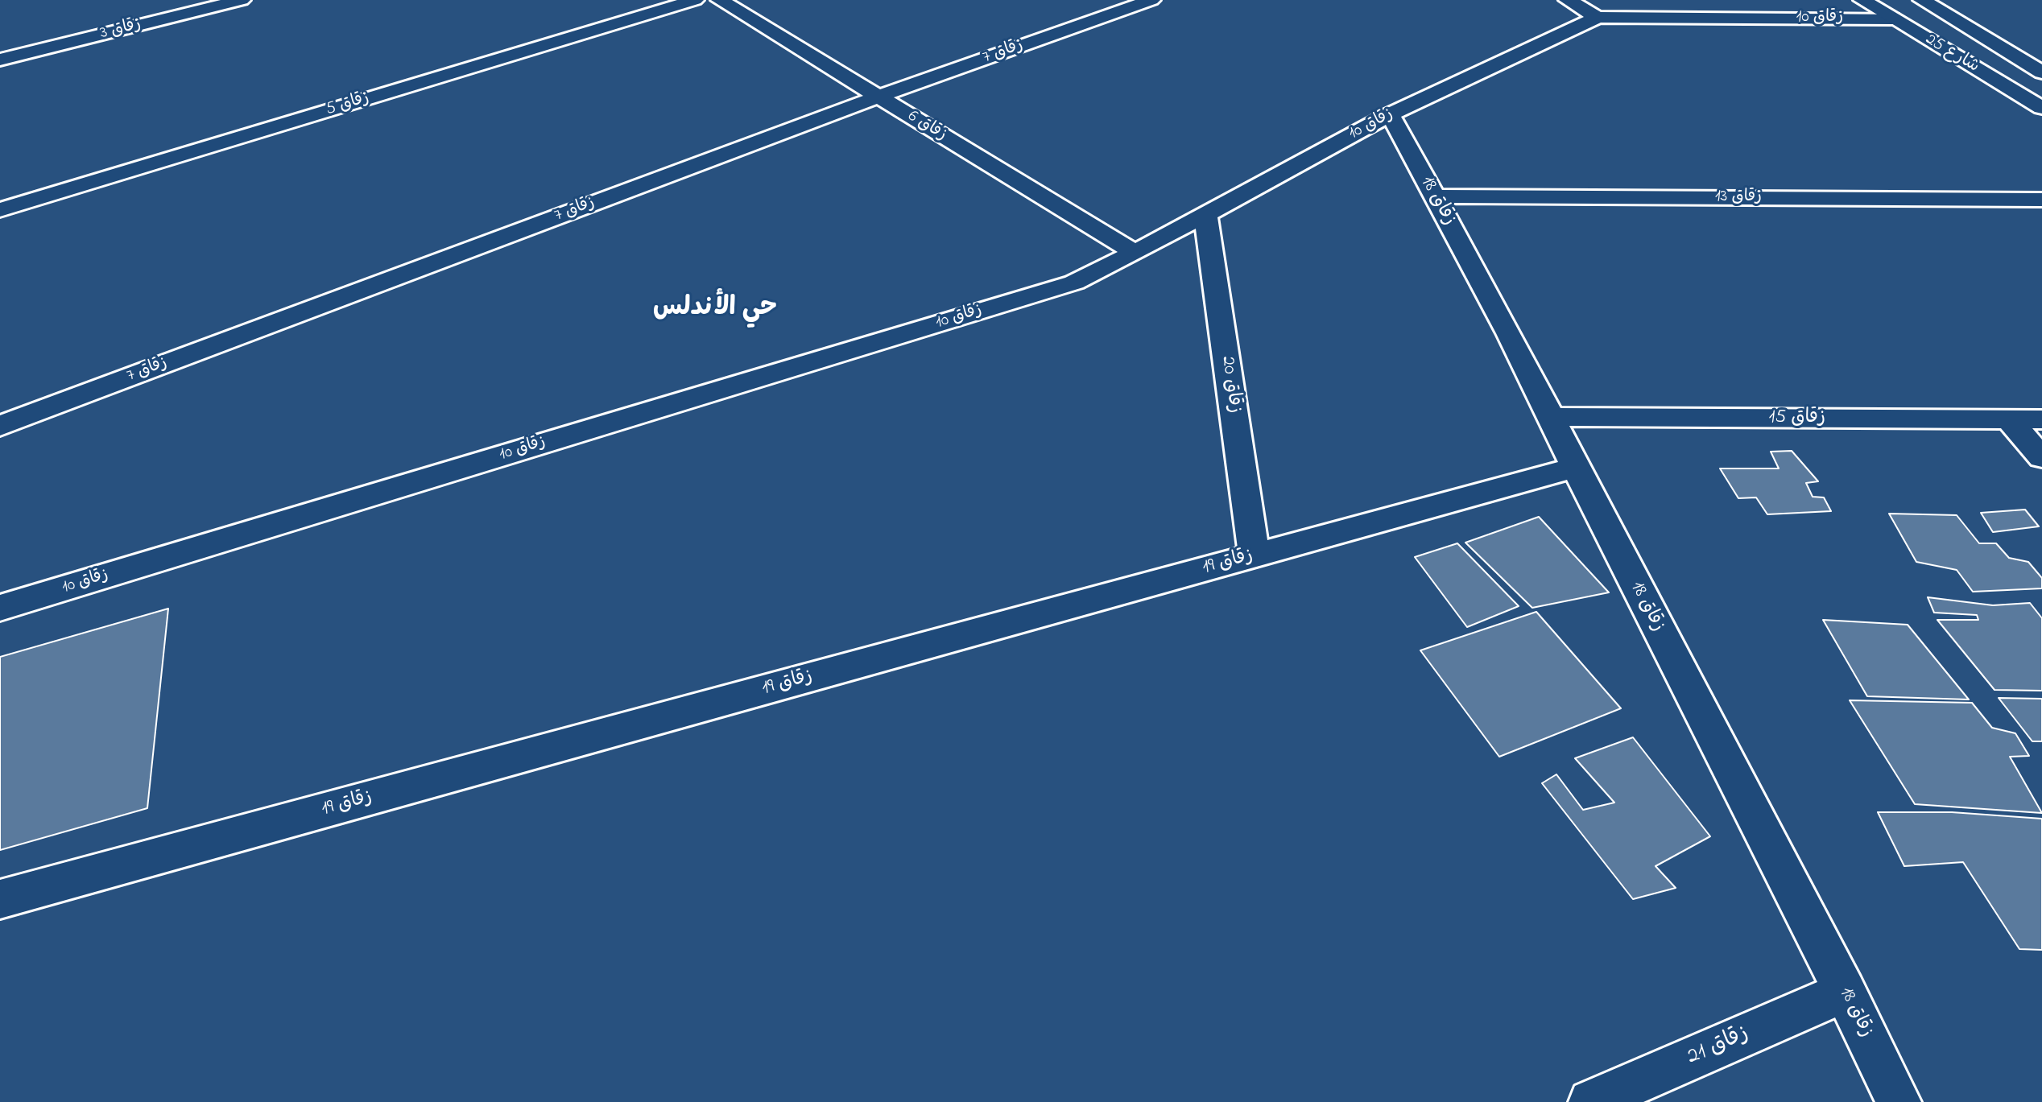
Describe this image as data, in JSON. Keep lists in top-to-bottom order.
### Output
{
  "streets": {
    "street": [
      "زقاق 10",
      "زقاق 3",
      "زقاق 7",
      "شارع 25",
      "زقاق 5",
      "زقاق 6",
      "زقاق 13",
      "زقاق 18",
      "زقاق 20",
      "زقاق 15",
      "زقاق 19",
      "زقاق 21"
    ]
  },
  "crossings": [
    ["زقاق 10", "شارع 25"],
    ["زقاق 10", "زقاق 6"],
    ["زقاق 10", "زقاق 18"],
    ["زقاق 10", "زقاق 20"],
    ["زقاق 7", "زقاق 6"],
    ["زقاق 13", "زقاق 18"],
    ["زقاق 18", "زقاق 15"],
    ["زقاق 18", "زقاق 19"],
    ["زقاق 18", "زقاق 21"],
    ["زقاق 20", "زقاق 19"]
  ],
  "districts": ["حي الأندلس"]
}
